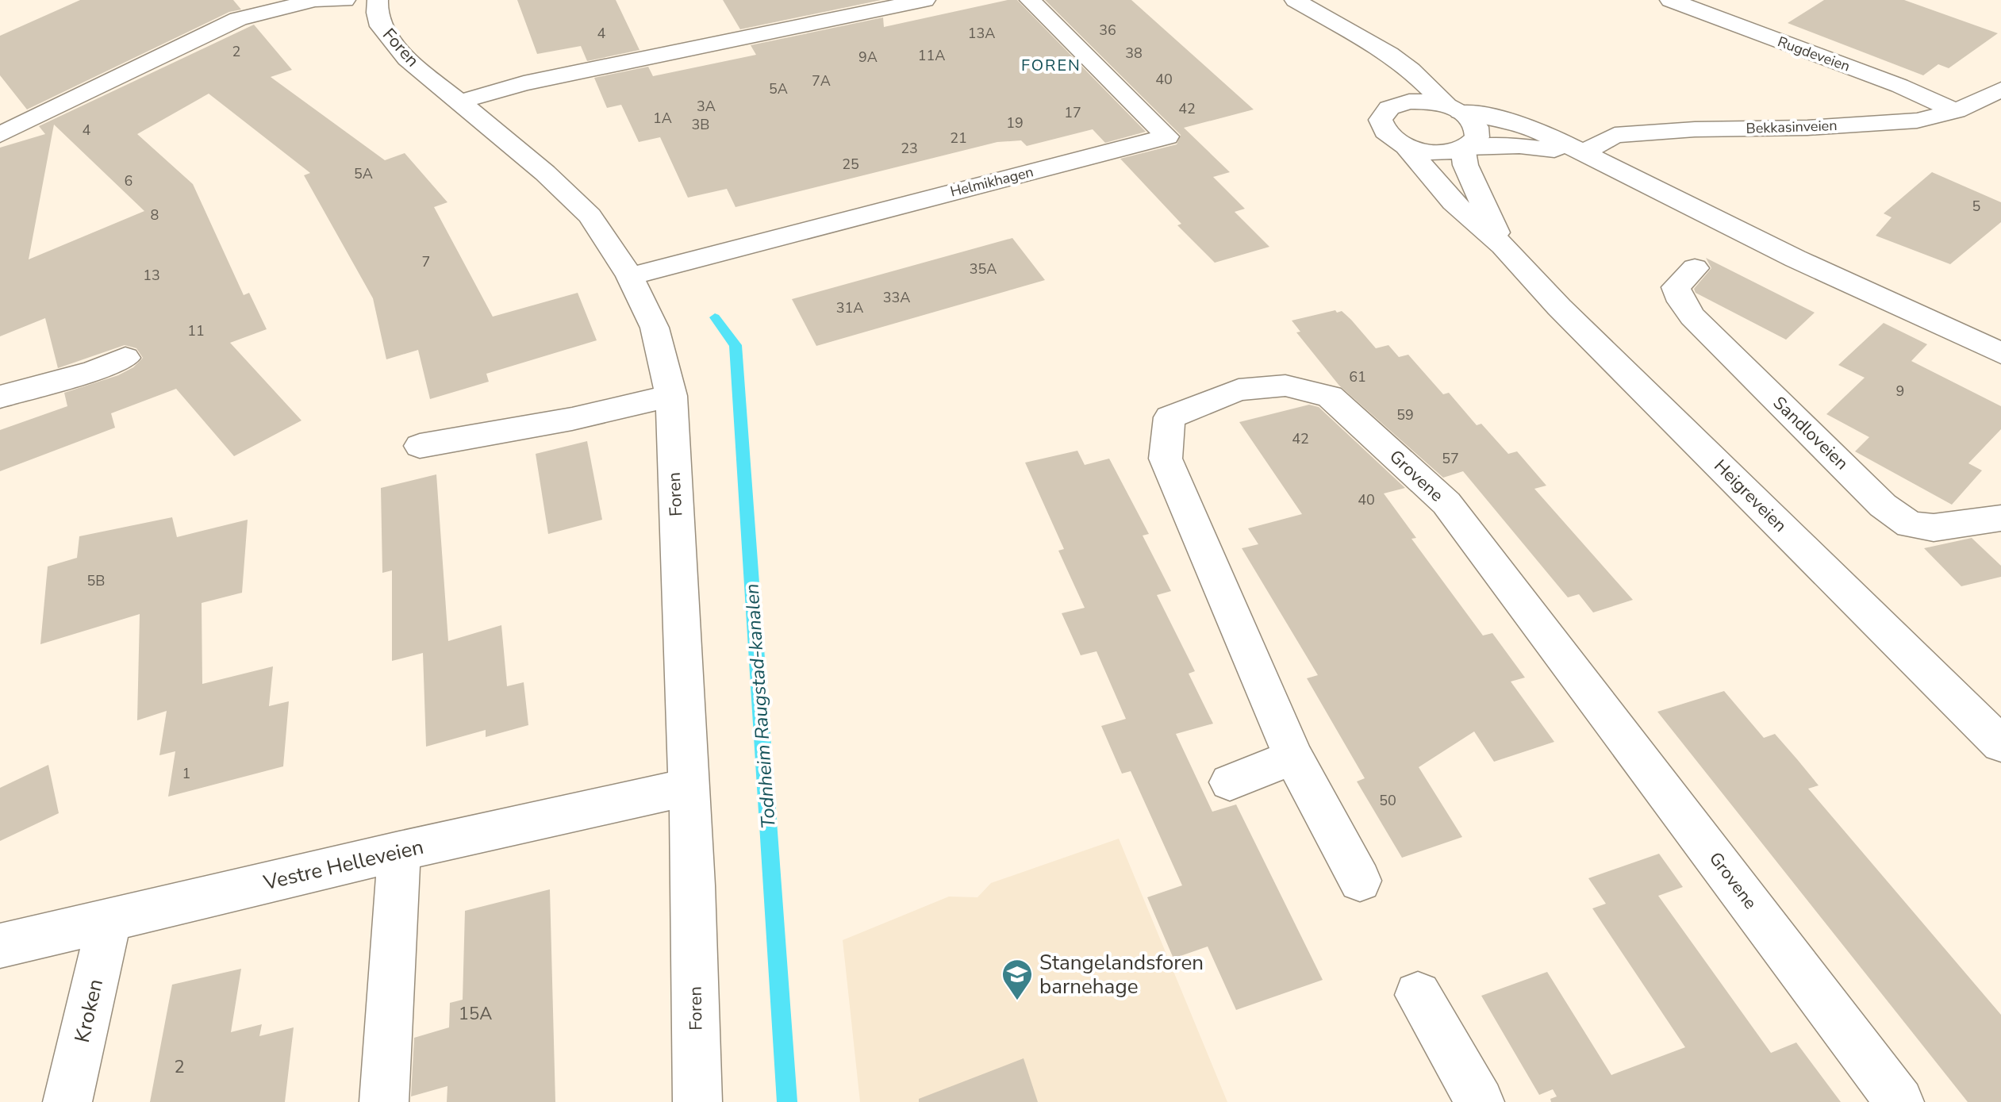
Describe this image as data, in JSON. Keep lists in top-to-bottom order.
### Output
{
  "streets": {
    "street": [
      "Foren",
      "Rugdeveien",
      "Bekkasinveien",
      "Helmikhagen",
      "Sandloveien",
      "Grovene",
      "Heigreveien",
      "Vestre Helleveien",
      "Kroken"
    ]
  },
  "crossings": [
    ["Foren", "Helmikhagen"],
    ["Foren", "Vestre Helleveien"],
    ["Rugdeveien", "Bekkasinveien"],
    ["Vestre Helleveien", "Kroken"]
  ],
  "districts": ["FOREN"],
  "water": ["Todnheim Raugstad-kanalen"],
  "places": {
    "school or university": ["Stangelandsforen barnehage"]
  },
  "house_numbers": [
    "36",
    "4",
    "13A",
    "2",
    "38",
    "11A",
    "9A",
    "40",
    "7A",
    "5A",
    "3A",
    "42",
    "17",
    "1A",
    "19",
    "3B",
    "4",
    "21",
    "23",
    "25",
    "5A",
    "6",
    "5",
    "8",
    "7",
    "35A",
    "13",
    "33A",
    "31A",
    "11",
    "61",
    "9",
    "59",
    "42",
    "57",
    "40",
    "5B",
    "1",
    "50",
    "15A",
    "2"
  ]
}
